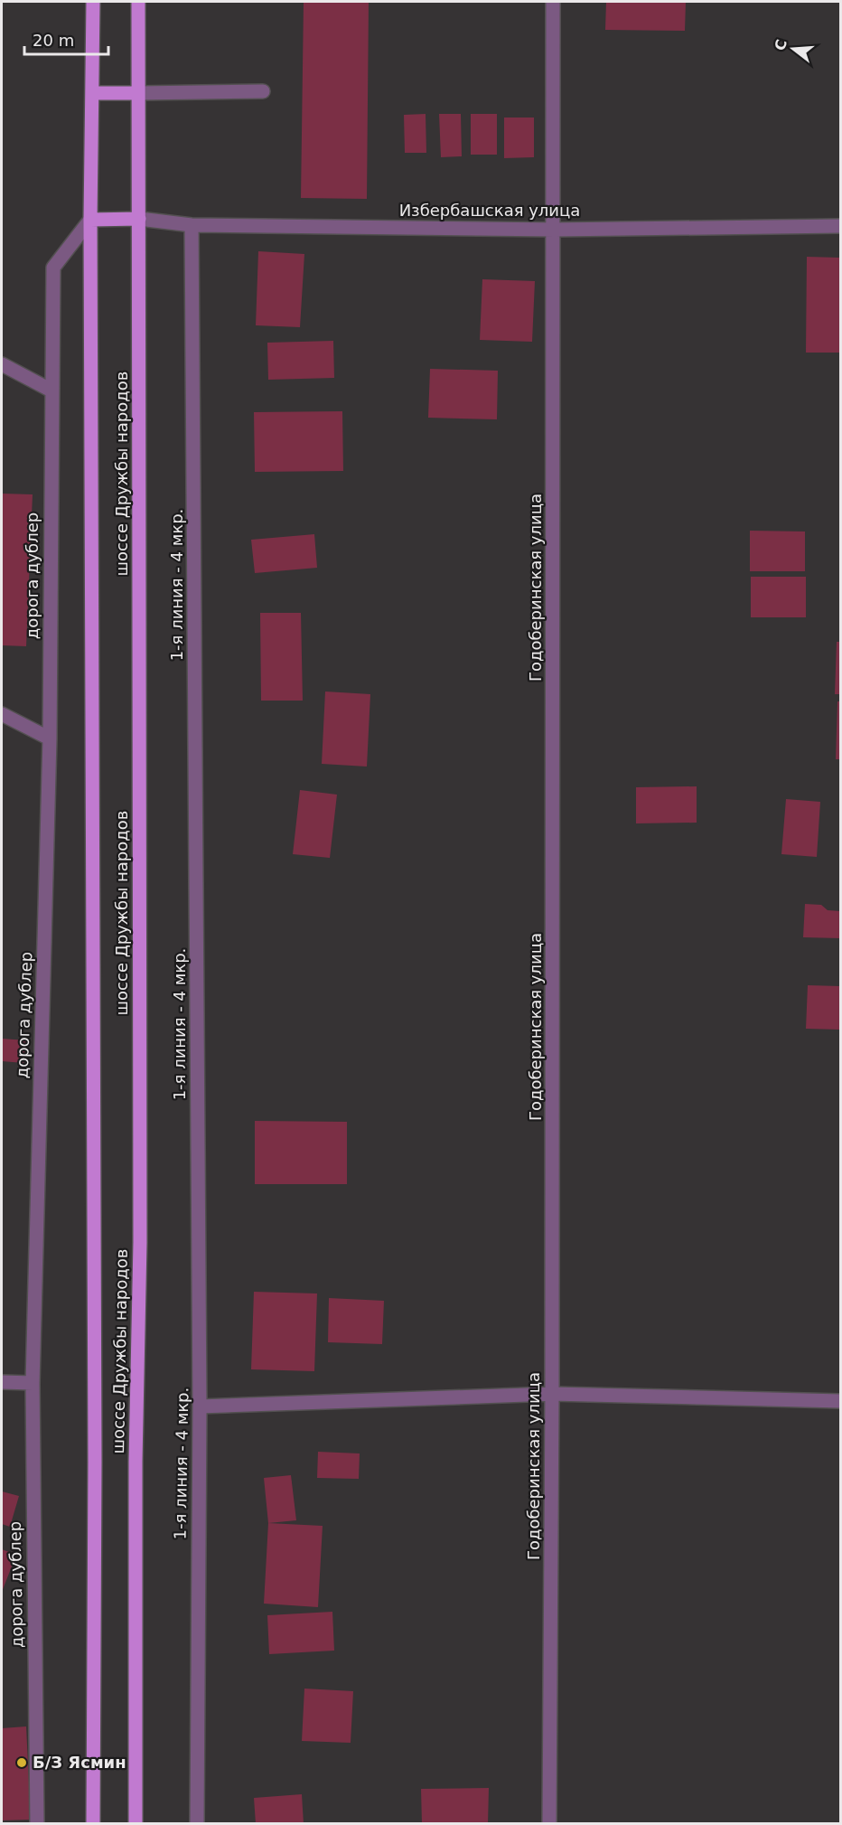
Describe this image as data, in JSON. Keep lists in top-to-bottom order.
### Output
{
  "streets": {
    "main road": ["шоссе Дружбы народов"],
    "street": [
      "Избербашская улица",
      "дорога дублер",
      "1-я линия - 4 мкр.",
      "Годоберинская улица"
    ]
  },
  "crossings": [
    ["Избербашская улица", "шоссе Дружбы народов"],
    ["Избербашская улица", "1-я линия - 4 мкр."],
    ["Избербашская улица", "Годоберинская улица"]
  ],
  "places": ["Б/З Ясмин"],
  "scale_bar": "20 m",
  "north": "left"
}
